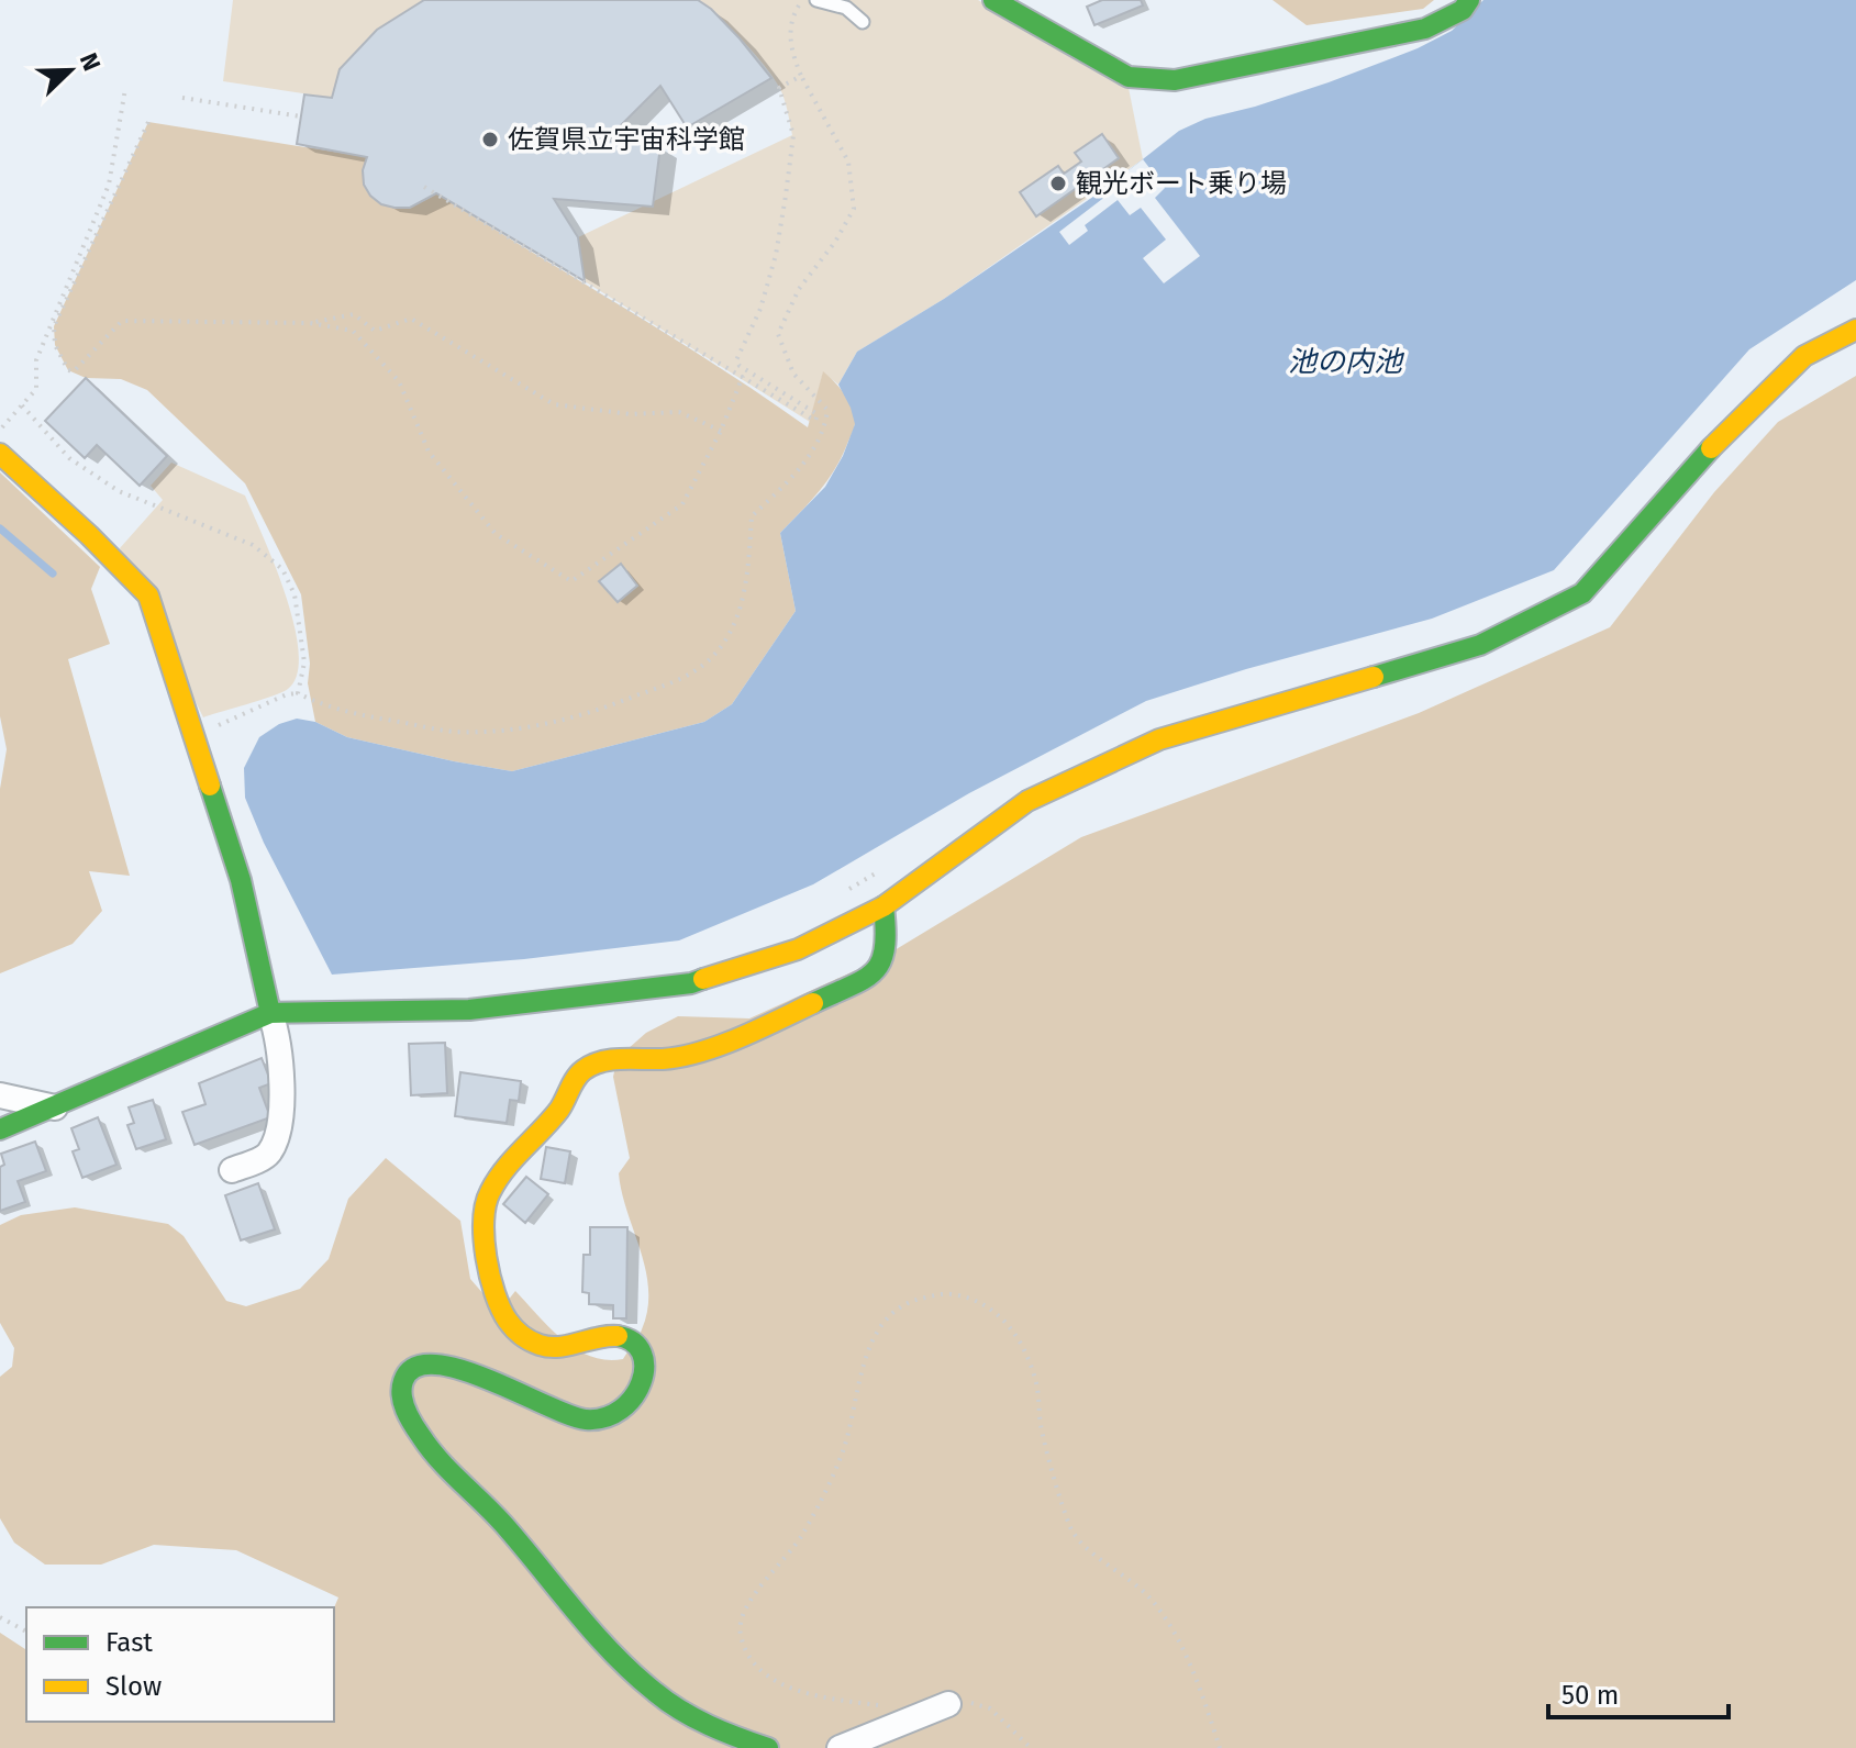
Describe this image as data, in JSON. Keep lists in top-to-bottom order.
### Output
{
  "water": ["池の内池"],
  "places": ["佐賀県立宇宙科学館", "観光ボート乗り場"],
  "legend": ["Fast", "Slow"],
  "scale_bar": "50 m",
  "north": "top right"
}
